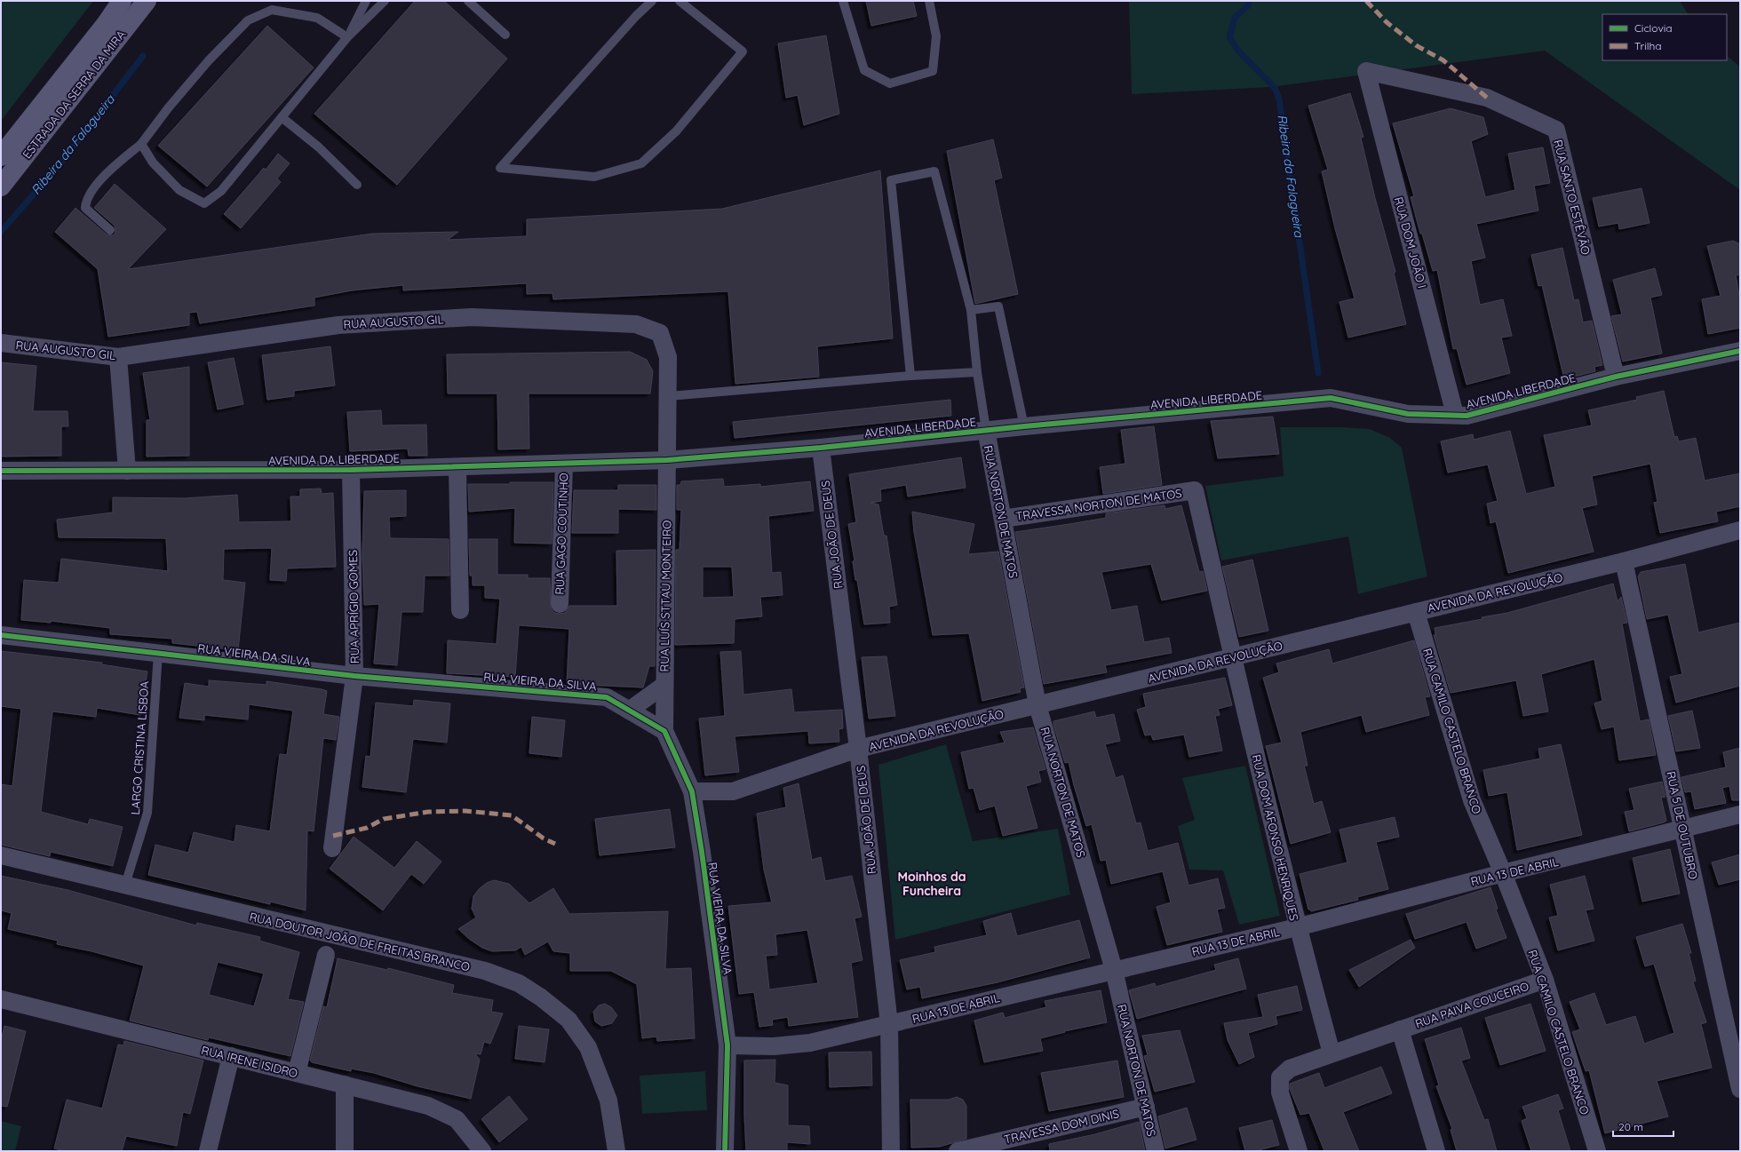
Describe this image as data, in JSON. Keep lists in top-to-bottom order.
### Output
{
  "streets": {
    "street": [
      "ESTRADA DA SERRA DA MIRA",
      "RUA SANTO ESTÊVÃO",
      "RUA DOM JOÃO I",
      "RUA AUGUSTO GIL",
      "AVENIDA LIBERDADE",
      "AVENIDA DA LIBERDADE",
      "TRAVESSA NORTON DE MATOS",
      "RUA NORTON DE MATOS",
      "RUA GAGO COUTINHO",
      "RUA JOÃO DE DEUS",
      "AVENIDA DA REVOLUÇÃO",
      "RUA LUÍS STTAU MONTEIRO",
      "RUA APRÍGIO GOMES",
      "RUA VIEIRA DA SILVA",
      "RUA CAMILO CASTELO BRANCO",
      "RUA 5 DE OUTUBRO",
      "RUA DOM AFONSO HENRIQUES",
      "RUA 13 DE ABRIL",
      "RUA DOUTOR JOÃO DE FREITAS BRANCO",
      "RUA PAIVA COUCEIRO",
      "RUA IRENE ISIDRO",
      "TRAVESSA DOM DINIS"
    ],
    "lane": ["LARGO CRISTINA LISBOA"]
  },
  "crossings": [
    ["RUA SANTO ESTÊVÃO", "RUA DOM JOÃO I"],
    ["RUA SANTO ESTÊVÃO", "AVENIDA LIBERDADE"],
    ["RUA DOM JOÃO I", "AVENIDA LIBERDADE"],
    ["RUA AUGUSTO GIL", "AVENIDA LIBERDADE"],
    ["RUA AUGUSTO GIL", "AVENIDA DA LIBERDADE"],
    ["RUA AUGUSTO GIL", "RUA LUÍS STTAU MONTEIRO"],
    ["AVENIDA LIBERDADE", "AVENIDA DA LIBERDADE"],
    ["AVENIDA LIBERDADE", "RUA NORTON DE MATOS"],
    ["AVENIDA LIBERDADE", "RUA JOÃO DE DEUS"],
    ["AVENIDA LIBERDADE", "RUA LUÍS STTAU MONTEIRO"],
    ["AVENIDA DA LIBERDADE", "RUA GAGO COUTINHO"],
    ["AVENIDA DA LIBERDADE", "RUA LUÍS STTAU MONTEIRO"],
    ["AVENIDA DA LIBERDADE", "RUA APRÍGIO GOMES"],
    ["TRAVESSA NORTON DE MATOS", "RUA NORTON DE MATOS"],
    ["TRAVESSA NORTON DE MATOS", "RUA DOM AFONSO HENRIQUES"],
    ["RUA NORTON DE MATOS", "AVENIDA DA REVOLUÇÃO"],
    ["RUA NORTON DE MATOS", "RUA 13 DE ABRIL"],
    ["RUA NORTON DE MATOS", "TRAVESSA DOM DINIS"],
    ["RUA JOÃO DE DEUS", "AVENIDA DA REVOLUÇÃO"],
    ["RUA JOÃO DE DEUS", "RUA 13 DE ABRIL"],
    ["AVENIDA DA REVOLUÇÃO", "RUA VIEIRA DA SILVA"],
    ["AVENIDA DA REVOLUÇÃO", "RUA CAMILO CASTELO BRANCO"],
    ["AVENIDA DA REVOLUÇÃO", "RUA 5 DE OUTUBRO"],
    ["AVENIDA DA REVOLUÇÃO", "RUA DOM AFONSO HENRIQUES"],
    ["RUA LUÍS STTAU MONTEIRO", "RUA VIEIRA DA SILVA"],
    ["RUA APRÍGIO GOMES", "RUA VIEIRA DA SILVA"],
    ["RUA VIEIRA DA SILVA", "LARGO CRISTINA LISBOA"],
    ["RUA VIEIRA DA SILVA", "RUA 13 DE ABRIL"],
    ["RUA CAMILO CASTELO BRANCO", "RUA 13 DE ABRIL"],
    ["RUA CAMILO CASTELO BRANCO", "RUA PAIVA COUCEIRO"],
    ["LARGO CRISTINA LISBOA", "RUA DOUTOR JOÃO DE FREITAS BRANCO"],
    ["RUA 5 DE OUTUBRO", "RUA 13 DE ABRIL"],
    ["RUA DOM AFONSO HENRIQUES", "RUA 13 DE ABRIL"],
    ["RUA DOM AFONSO HENRIQUES", "RUA PAIVA COUCEIRO"]
  ],
  "districts": ["Moinhos da Funcheira"],
  "water": ["Ribeira da Falagueira"],
  "legend": ["Ciclovia", "Trilha"],
  "scale_bar": "20 m"
}
